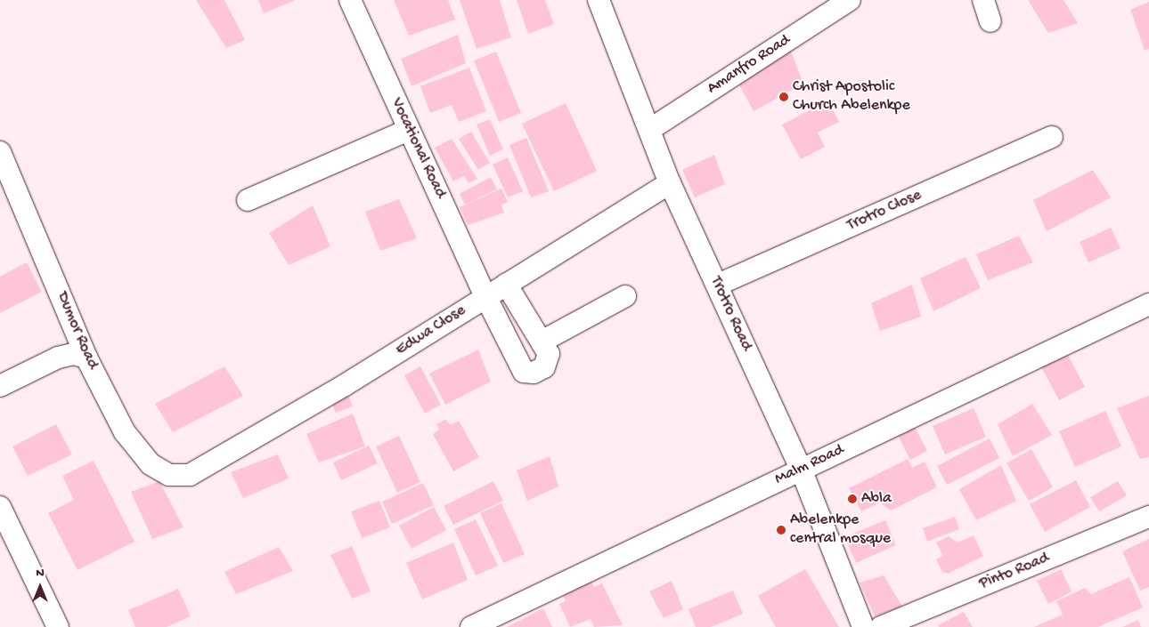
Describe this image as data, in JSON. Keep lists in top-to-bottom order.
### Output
{
  "streets": {
    "street": [
      "Amanfro Road",
      "Vocational Road",
      "Trotro Close",
      "Trotro Road",
      "Dumor Road",
      "Edwa Close",
      "Malm Road",
      "Pinto Road"
    ]
  },
  "crossings": [
    ["Amanfro Road", "Trotro Road"],
    ["Vocational Road", "Edwa Close"],
    ["Trotro Close", "Trotro Road"],
    ["Trotro Road", "Edwa Close"],
    ["Trotro Road", "Malm Road"],
    ["Dumor Road", "Edwa Close"]
  ],
  "places": ["Christ Apostolic Church Abelenkpe", "Abla", "Abelenkpe central mosque"],
  "north": "top"
}
